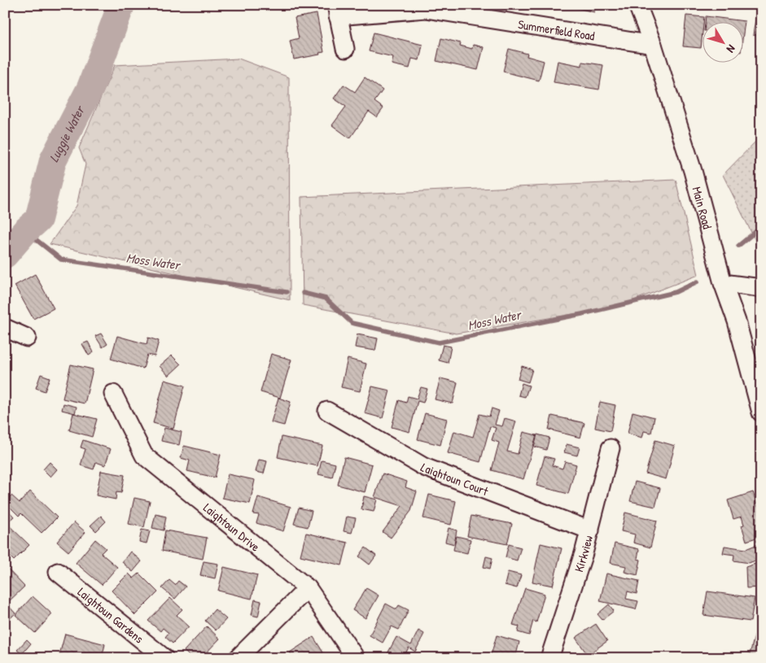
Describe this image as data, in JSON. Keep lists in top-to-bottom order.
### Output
{
  "streets": {
    "street": [
      "Summerfield Road",
      "Main Road",
      "Laightoun Court",
      "Laightoun Drive",
      "Kirkview",
      "Laightoun Gardens"
    ]
  },
  "crossings": [
    ["Summerfield Road", "Main Road"],
    ["Laightoun Court", "Kirkview"]
  ],
  "water": ["Luggie Water", "Moss Water"],
  "north": "bottom right"
}
